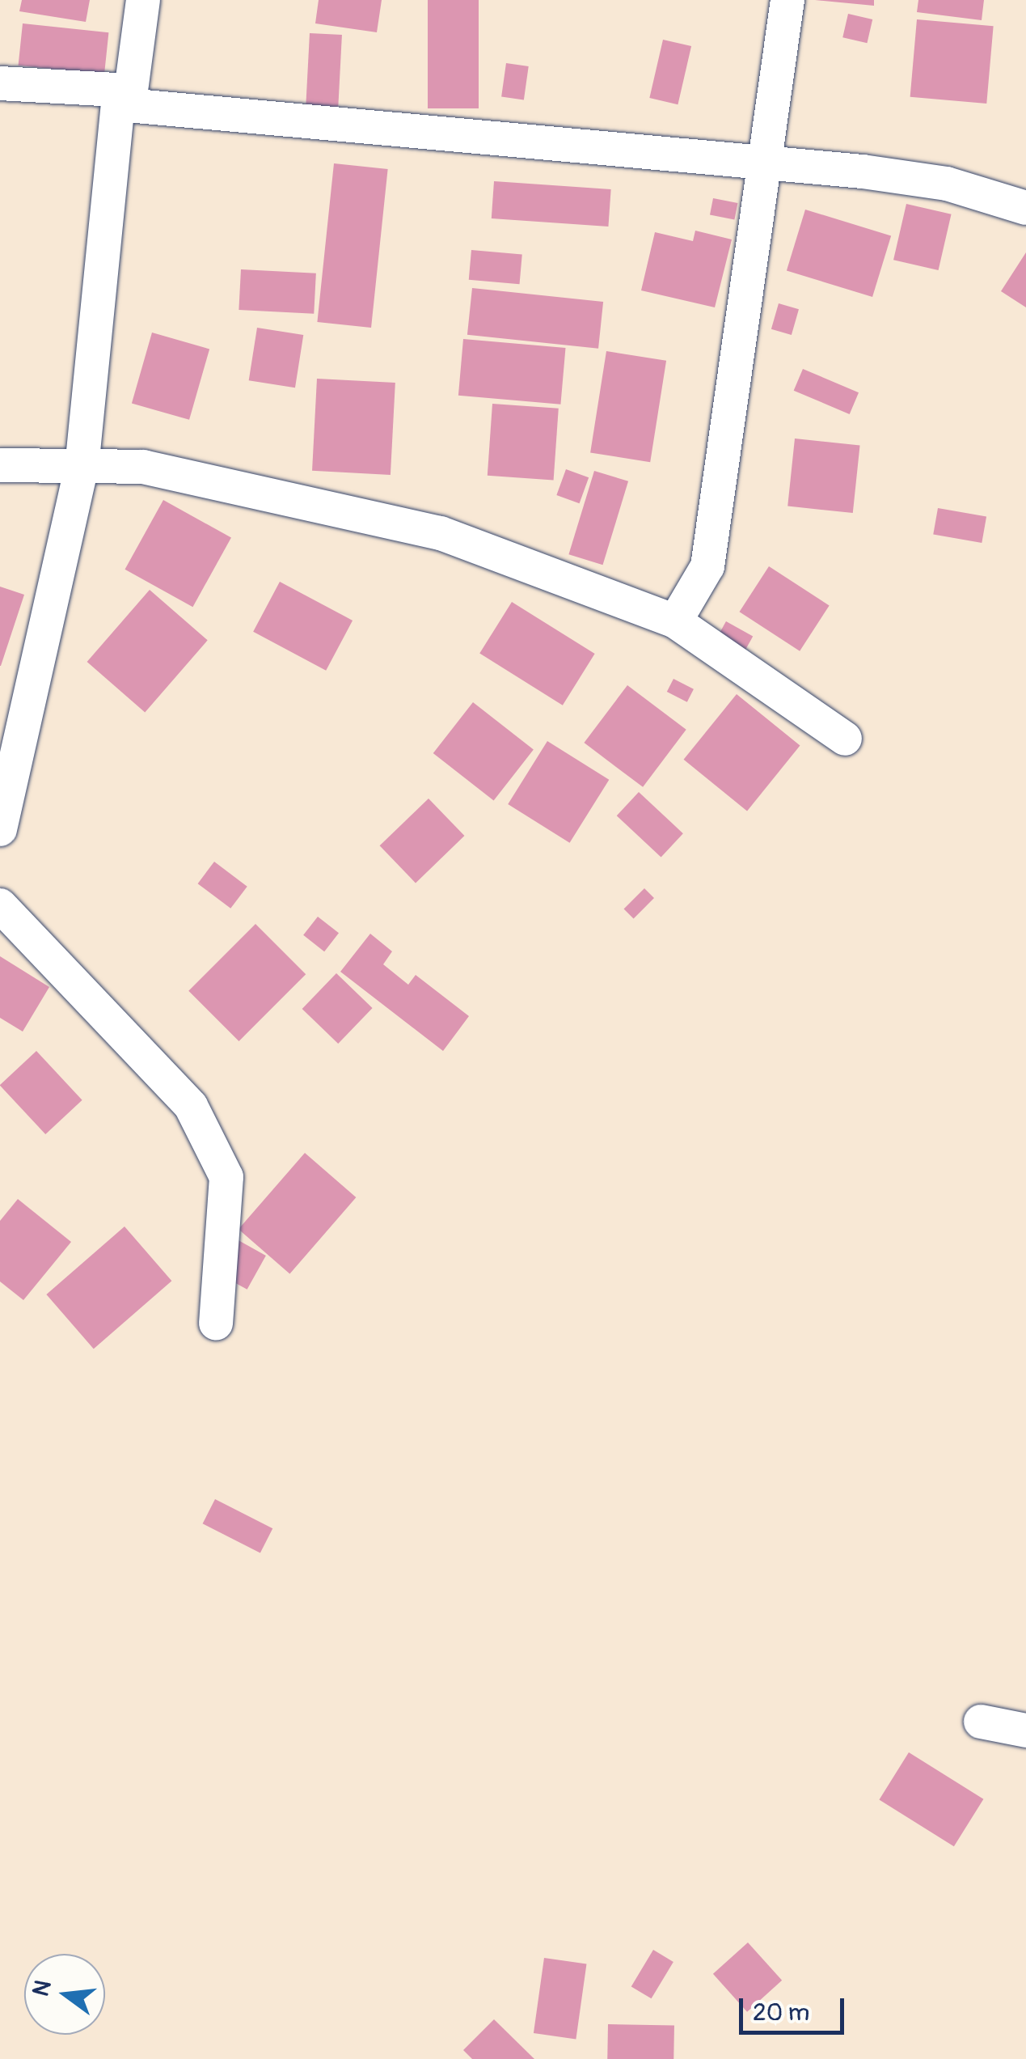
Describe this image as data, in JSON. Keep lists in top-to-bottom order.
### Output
{
  "scale_bar": "20 m",
  "north": "left"
}
